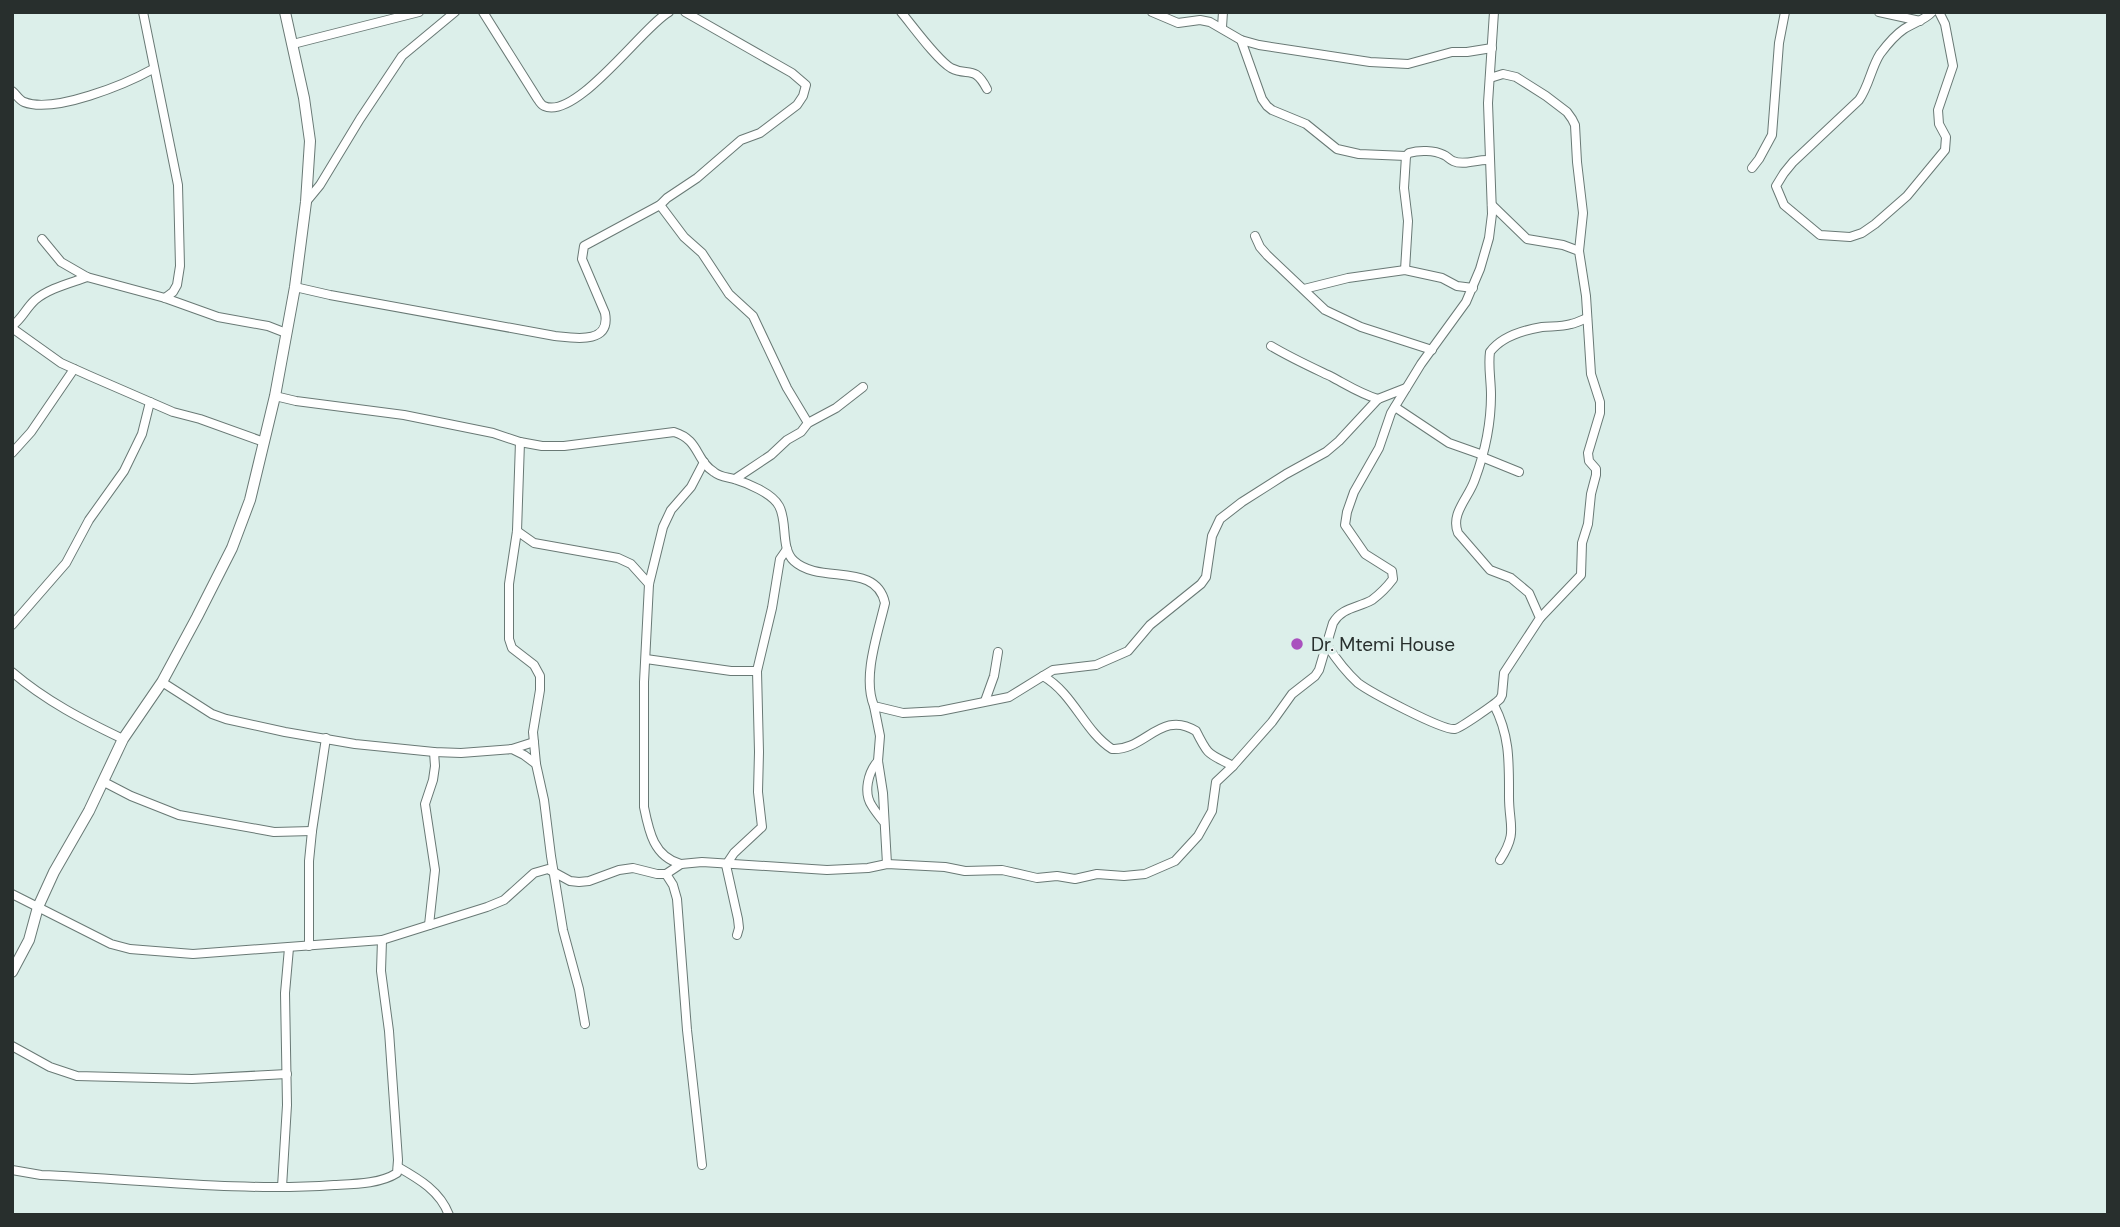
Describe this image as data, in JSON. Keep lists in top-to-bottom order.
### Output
{
  "places": ["Dr. Mtemi House"]
}
